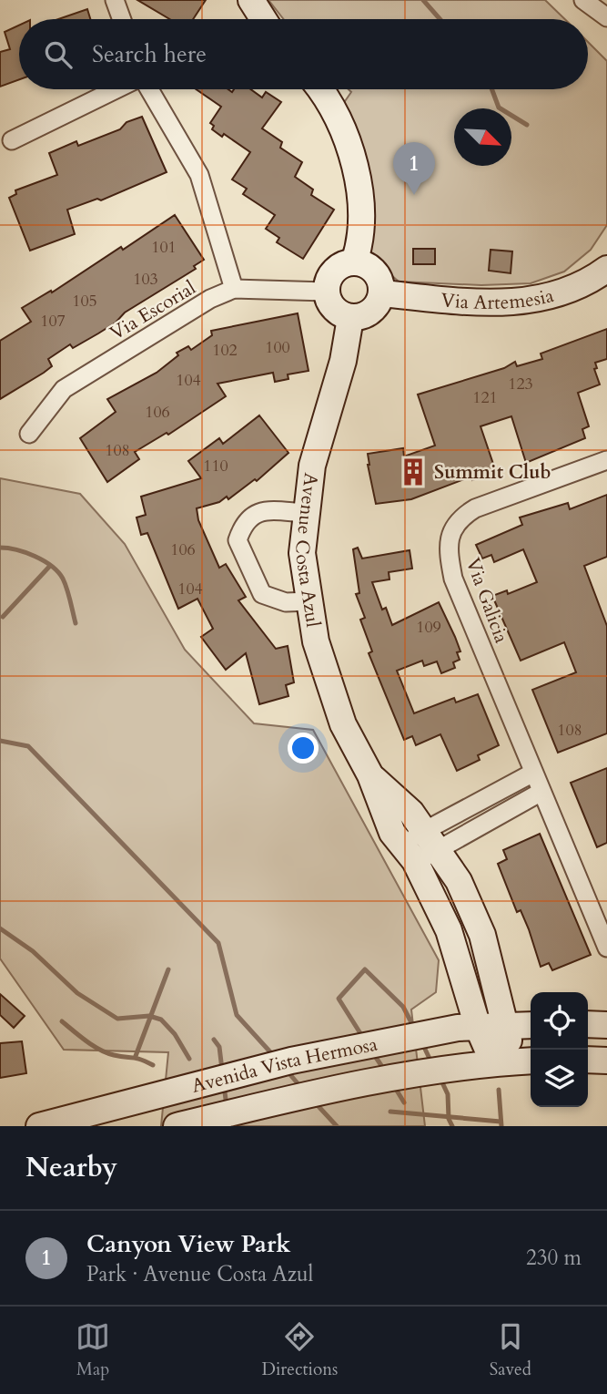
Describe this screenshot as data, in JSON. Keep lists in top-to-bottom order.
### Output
{
  "streets": {
    "street": [
      "Via Artemesia",
      "Via Escorial",
      "Avenue Costa Azul",
      "Via Galicia",
      "Avenida Vista Hermosa"
    ]
  },
  "crossings": [
    ["Via Artemesia", "Via Escorial"],
    ["Via Artemesia", "Avenue Costa Azul"],
    ["Via Escorial", "Avenue Costa Azul"],
    ["Avenue Costa Azul", "Avenida Vista Hermosa"]
  ],
  "places": {
    "building": ["Summit Club"]
  },
  "house_numbers": [
    "101",
    "103",
    "105",
    "107",
    "100",
    "102",
    "104",
    "123",
    "121",
    "106",
    "108",
    "110",
    "106",
    "104",
    "109",
    "108"
  ],
  "north": "bottom right",
  "page": {
    "search": "Search here",
    "pins": "1",
    "heading": "Nearby",
    "list": [
      {
        "mark": "1",
        "name": "Canyon View Park",
        "note": "Park · Avenue Costa Azul",
        "value": "230 m"
      }
    ],
    "nav": ["Map", "Directions", "Saved"]
  }
}
